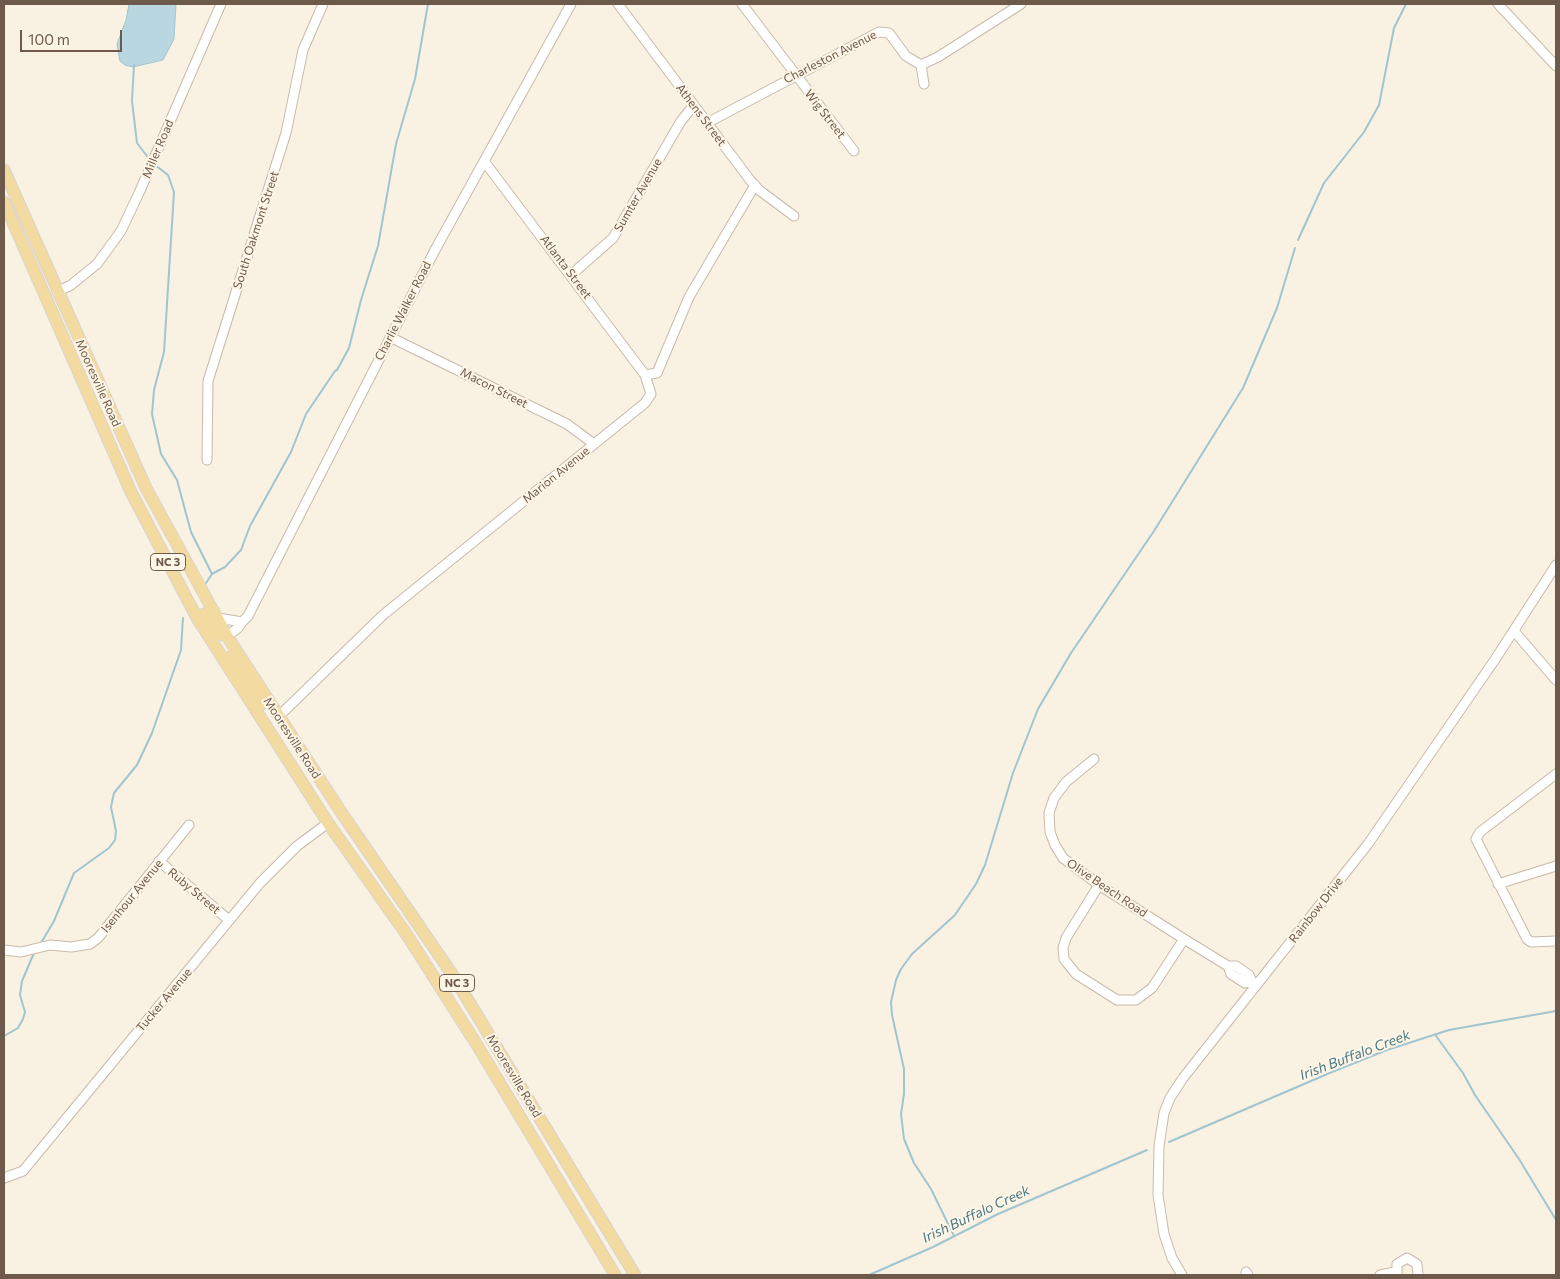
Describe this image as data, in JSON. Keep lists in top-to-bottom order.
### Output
{
  "streets": {
    "main road": ["Mooresville Road", "NC 3"],
    "street": [
      "Charleston Avenue",
      "Wig Street",
      "Athens Street",
      "Miller Road",
      "Sumter Avenue",
      "South Oakmont Street",
      "Atlanta Street",
      "Charlie Walker Road",
      "Macon Street",
      "Marion Avenue",
      "Olive Beach Road",
      "Ruby Street",
      "Isenhour Avenue",
      "Rainbow Drive",
      "Tucker Avenue"
    ]
  },
  "crossings": [
    ["Charleston Avenue", "Wig Street"],
    ["Charleston Avenue", "Athens Street"],
    ["Athens Street", "Sumter Avenue"],
    ["Miller Road", "Mooresville Road"],
    ["Sumter Avenue", "Atlanta Street"],
    ["Atlanta Street", "Charlie Walker Road"],
    ["Atlanta Street", "Marion Avenue"],
    ["Charlie Walker Road", "Mooresville Road"],
    ["Charlie Walker Road", "Macon Street"],
    ["Mooresville Road", "Marion Avenue"],
    ["Mooresville Road", "Tucker Avenue"],
    ["Macon Street", "Marion Avenue"],
    ["Olive Beach Road", "Rainbow Drive"],
    ["Ruby Street", "Isenhour Avenue"],
    ["Ruby Street", "Tucker Avenue"]
  ],
  "water": ["Irish Buffalo Creek"],
  "scale_bar": "100 m"
}
